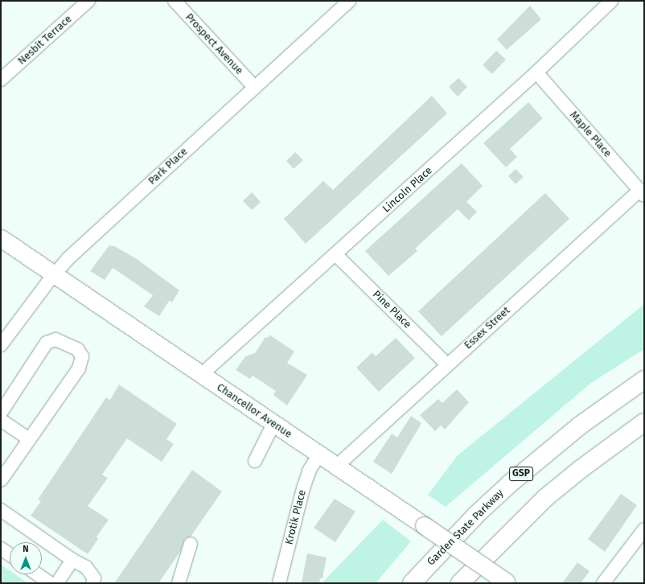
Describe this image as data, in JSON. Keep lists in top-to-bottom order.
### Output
{
  "streets": {
    "highway": ["GSP", "Garden State Parkway"],
    "main road": ["Chancellor Avenue"],
    "street": [
      "Nesbit Terrace",
      "Prospect Avenue",
      "Maple Place",
      "Park Place",
      "Lincoln Place",
      "Pine Place",
      "Essex Street",
      "Krotik Place"
    ]
  },
  "crossings": [
    ["Prospect Avenue", "Park Place"],
    ["Maple Place", "Lincoln Place"],
    ["Maple Place", "Essex Street"],
    ["Park Place", "Chancellor Avenue"],
    ["Lincoln Place", "Pine Place"],
    ["Lincoln Place", "Chancellor Avenue"],
    ["Pine Place", "Essex Street"],
    ["Essex Street", "Chancellor Avenue"],
    ["Chancellor Avenue", "Krotik Place"]
  ],
  "north": "top"
}
